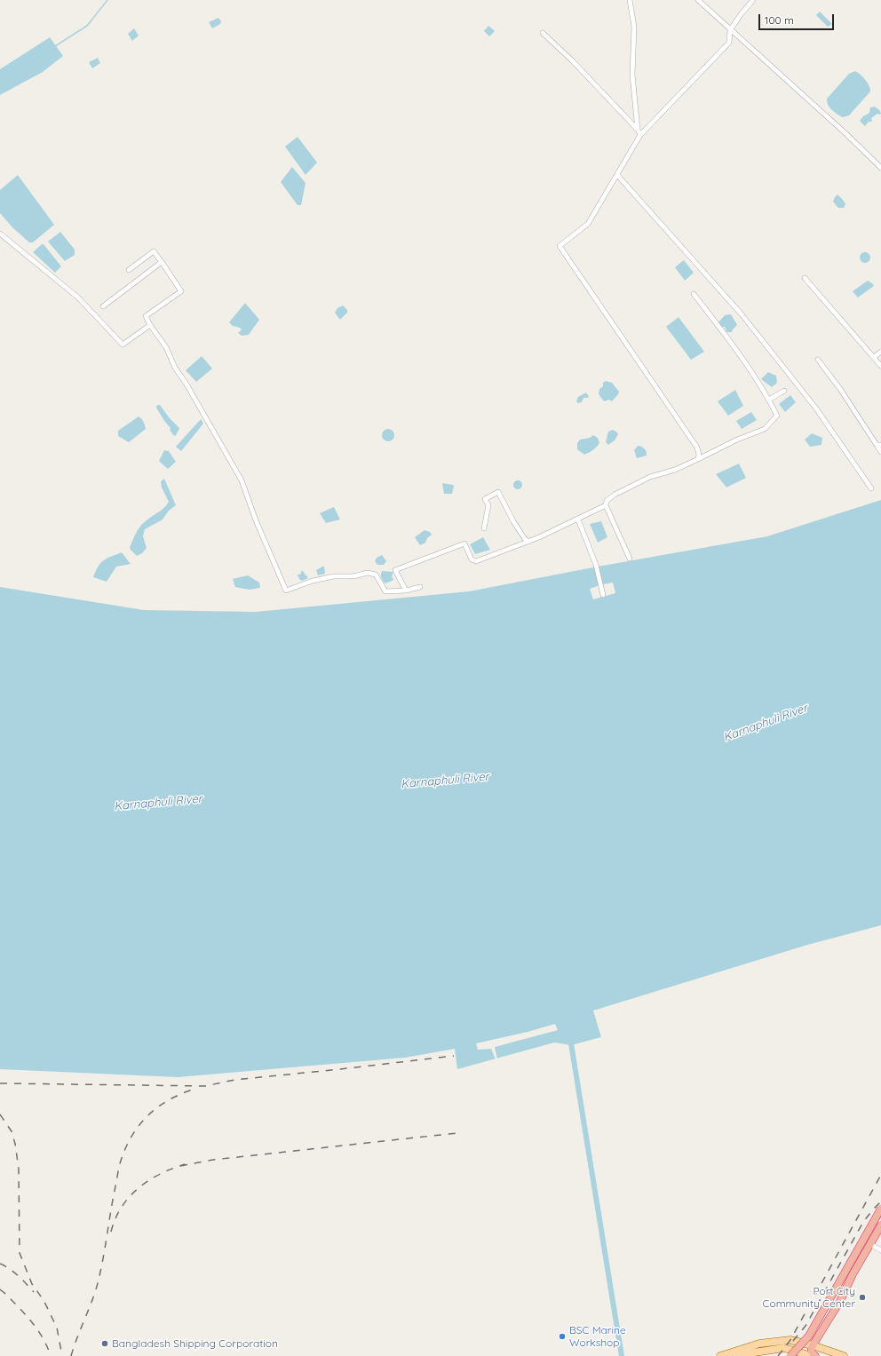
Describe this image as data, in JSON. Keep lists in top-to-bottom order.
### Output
{
  "water": ["Karnaphuli River"],
  "places": ["Port City Community Center", "BSC Marine Workshop", "Bangladesh Shipping Corporation"],
  "scale_bar": "100 m"
}
